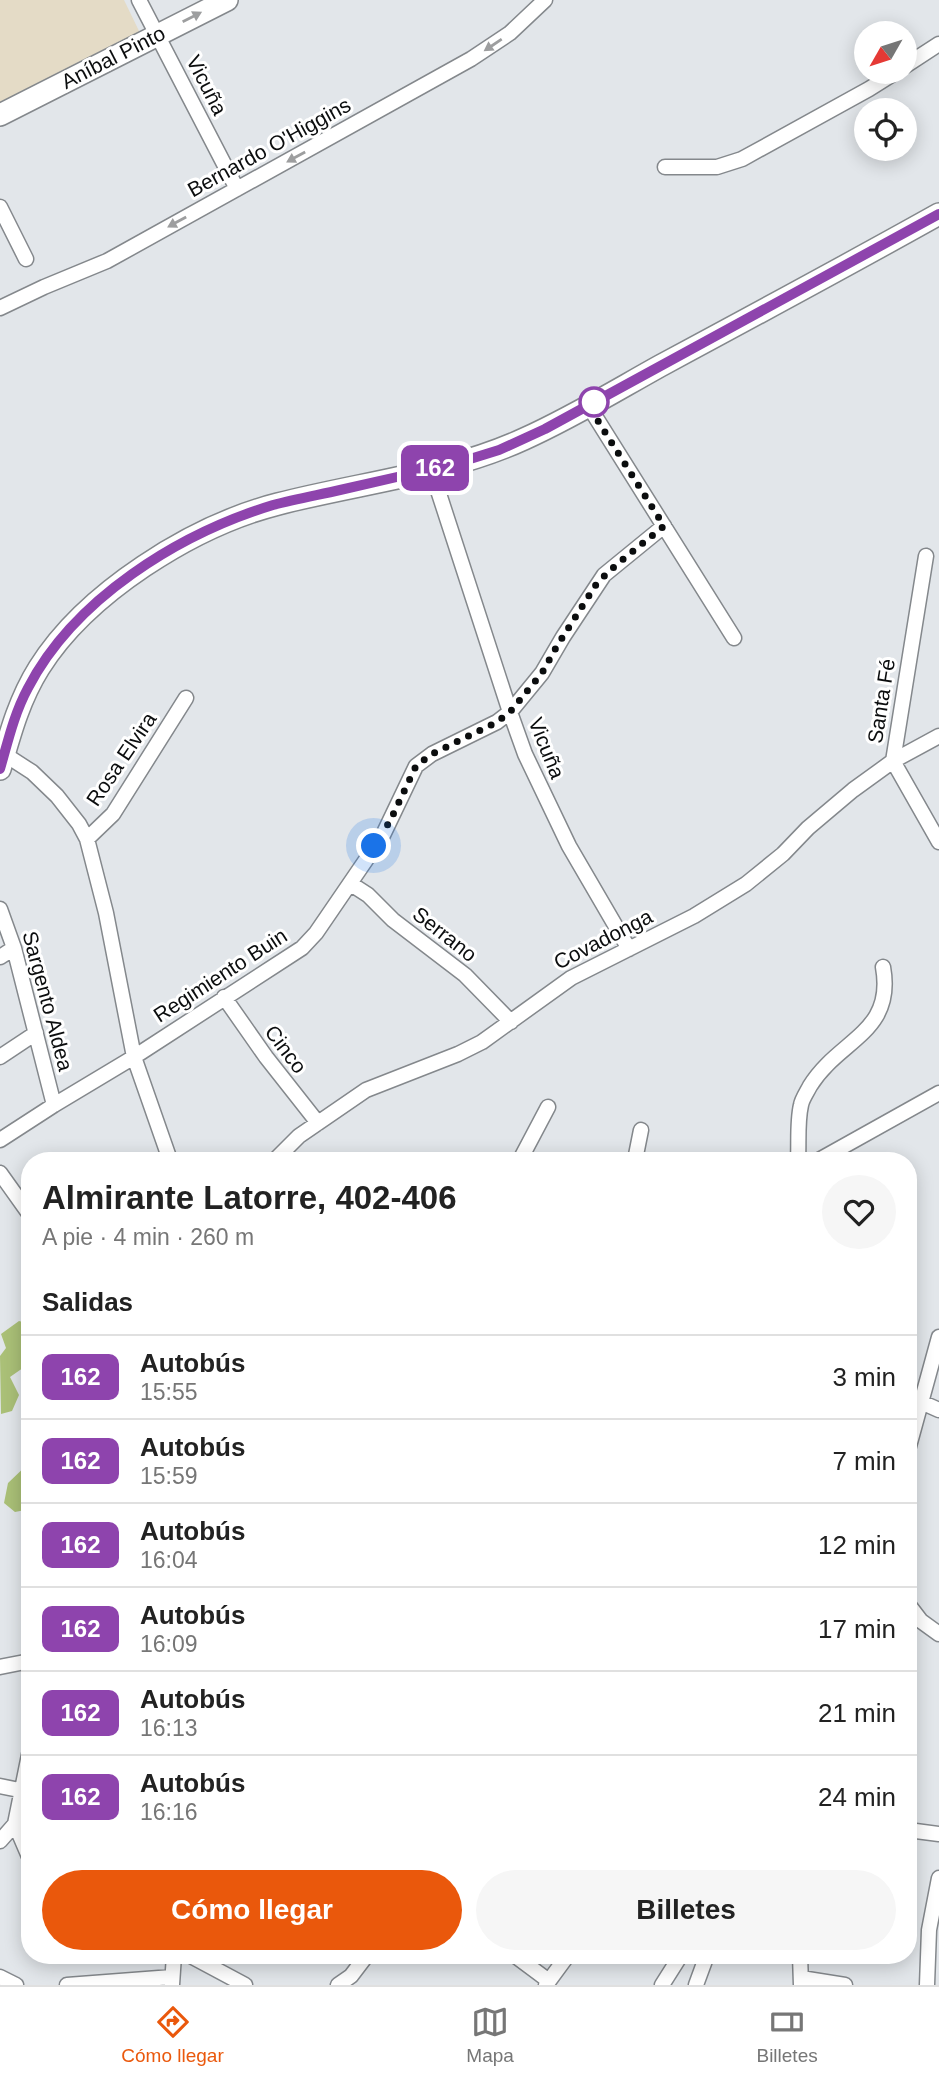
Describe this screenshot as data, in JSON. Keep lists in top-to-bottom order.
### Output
{
  "streets": {
    "main road": ["Aníbal Pinto"],
    "street": [
      "Vicuña",
      "Bernardo O'Higgins",
      "Santa Fé",
      "Rosa Elvira",
      "Serrano",
      "Covadonga",
      "Regimiento Buin",
      "Sargento Aldea",
      "Cinco"
    ]
  },
  "crossings": [
    ["Aníbal Pinto", "Vicuña"],
    ["Vicuña", "Bernardo O'Higgins"],
    ["Vicuña", "Covadonga"],
    ["Vicuña", "Regimiento Buin"],
    ["Santa Fé", "Covadonga"],
    ["Serrano", "Covadonga"],
    ["Serrano", "Regimiento Buin"],
    ["Covadonga", "Cinco"],
    ["Regimiento Buin", "Sargento Aldea"],
    ["Regimiento Buin", "Cinco"]
  ],
  "one_way": ["Bernardo O'Higgins"],
  "lines": ["bus line 162"],
  "north": "bottom left",
  "page": {
    "on_map": "162",
    "heading": [
      ["Almirante Latorre, 402-406", "A pie · 4 min · 260 m"],
      "Salidas"
    ],
    "list": [
      {
        "mark": "162",
        "name": "Autobús",
        "note": "15:55",
        "value": "3 min"
      },
      {
        "mark": "162",
        "name": "Autobús",
        "note": "15:59",
        "value": "7 min"
      },
      {
        "mark": "162",
        "name": "Autobús",
        "note": "16:04",
        "value": "12 min"
      },
      {
        "mark": "162",
        "name": "Autobús",
        "note": "16:09",
        "value": "17 min"
      },
      {
        "mark": "162",
        "name": "Autobús",
        "note": "16:13",
        "value": "21 min"
      },
      {
        "mark": "162",
        "name": "Autobús",
        "note": "16:16",
        "value": "24 min"
      }
    ],
    "buttons": ["Cómo llegar", "Billetes"],
    "tabs": ["Cómo llegar", "Mapa", "Billetes"]
  }
}
